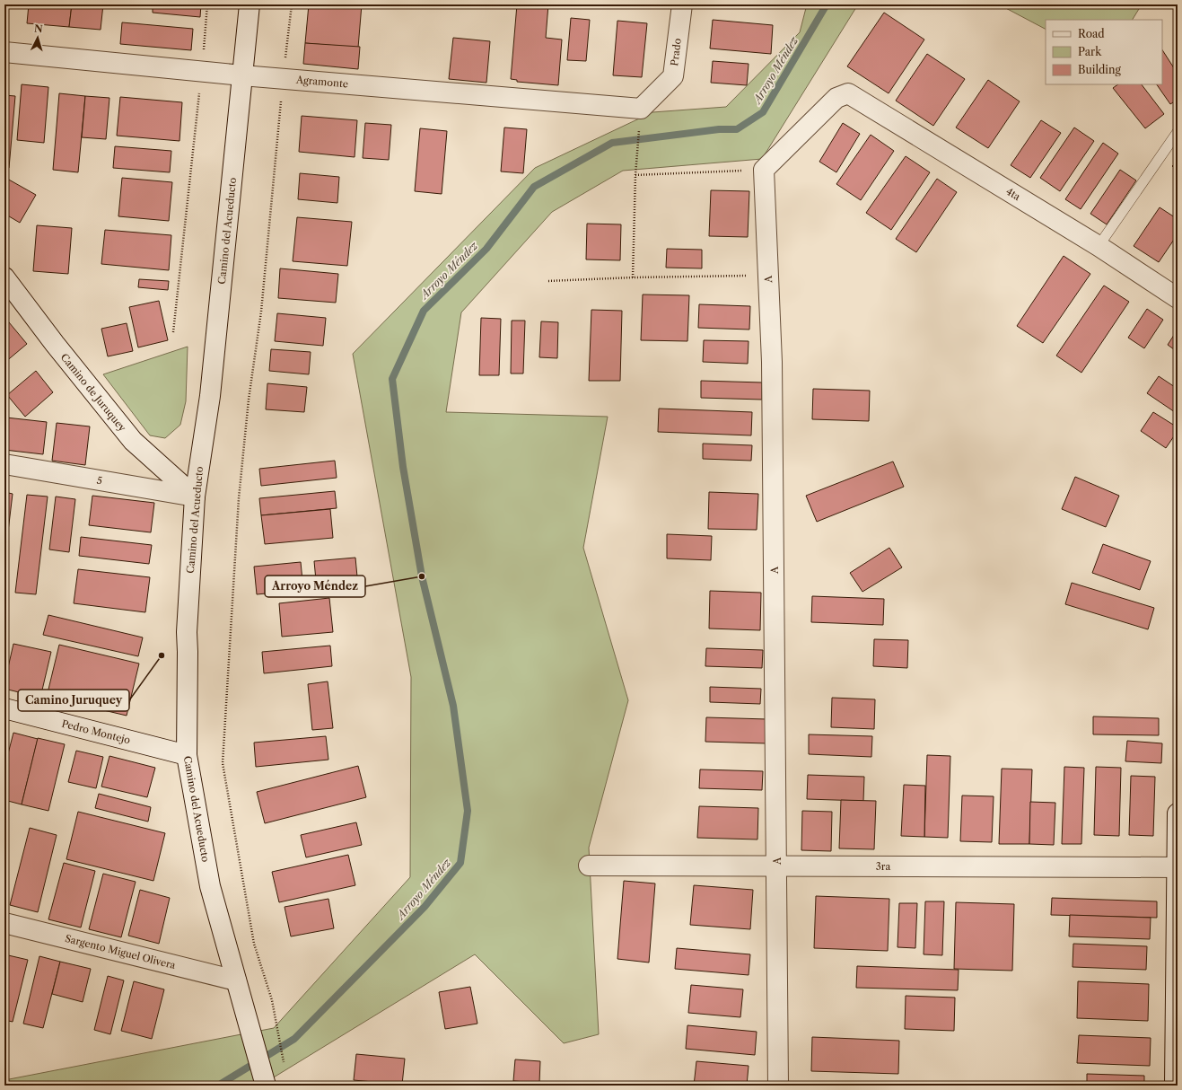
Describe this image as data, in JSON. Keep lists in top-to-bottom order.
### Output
{
  "streets": {
    "street": [
      "Prado",
      "Agramonte",
      "4ta",
      "Camino del Acueducto",
      "A",
      "Camino de Juruquey",
      "5",
      "Pedro Montejo",
      "3ra",
      "Sargento Miguel Olivera"
    ]
  },
  "crossings": [
    ["Prado", "Agramonte"],
    ["Agramonte", "Camino del Acueducto"],
    ["4ta", "A"],
    ["Camino del Acueducto", "Camino de Juruquey"],
    ["Camino del Acueducto", "5"],
    ["Camino del Acueducto", "Pedro Montejo"],
    ["Camino del Acueducto", "Sargento Miguel Olivera"],
    ["A", "3ra"],
    ["Camino de Juruquey", "5"]
  ],
  "water": ["Arroyo Méndez"],
  "places": ["Arroyo Méndez", "Camino Juruquey"],
  "legend": ["Road", "Park", "Building"],
  "north": "top"
}
